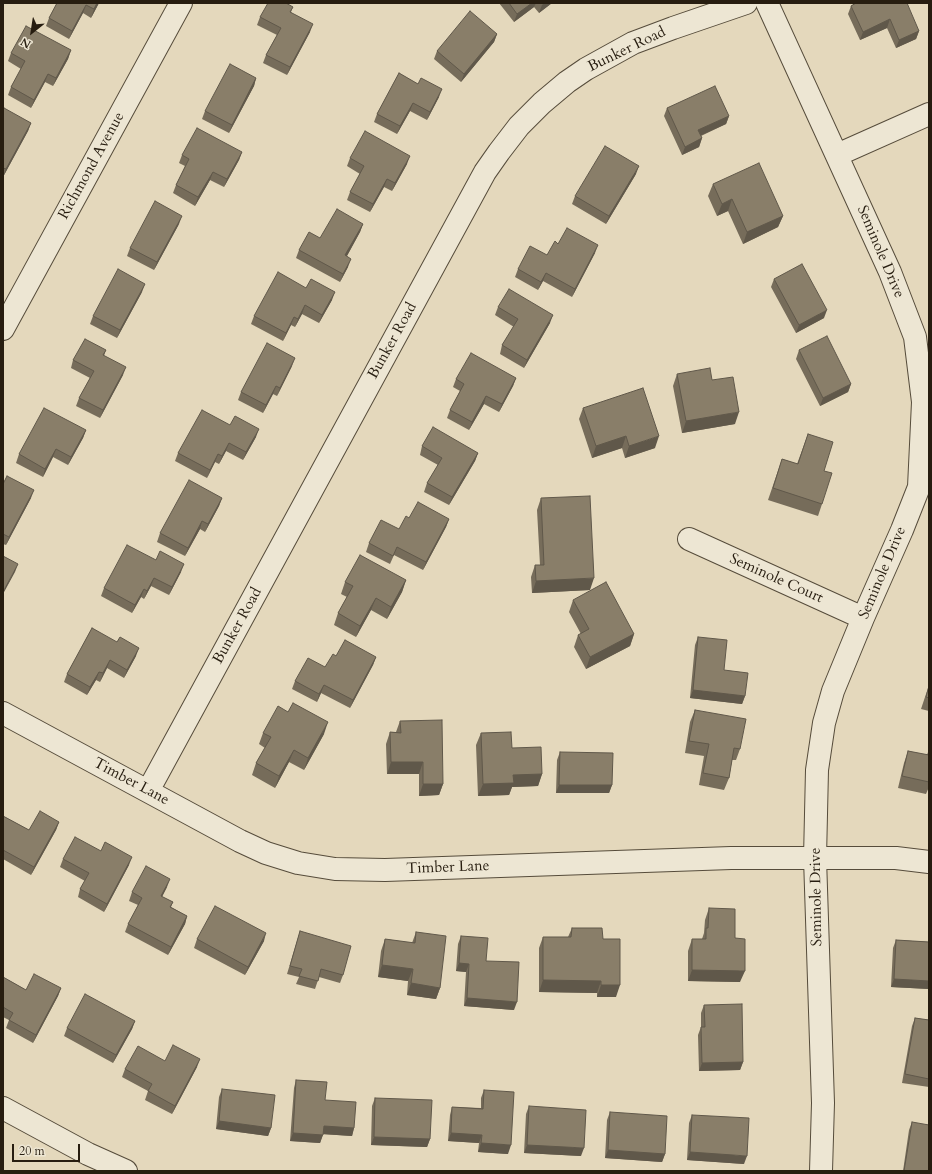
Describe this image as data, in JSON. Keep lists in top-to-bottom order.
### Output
{
  "streets": {
    "street": [
      "Bunker Road",
      "Richmond Avenue",
      "Seminole Drive",
      "Seminole Court",
      "Timber Lane"
    ]
  },
  "crossings": [
    ["Bunker Road", "Timber Lane"],
    ["Seminole Drive", "Seminole Court"],
    ["Seminole Drive", "Timber Lane"]
  ],
  "scale_bar": "20 m",
  "north": "bottom left"
}
